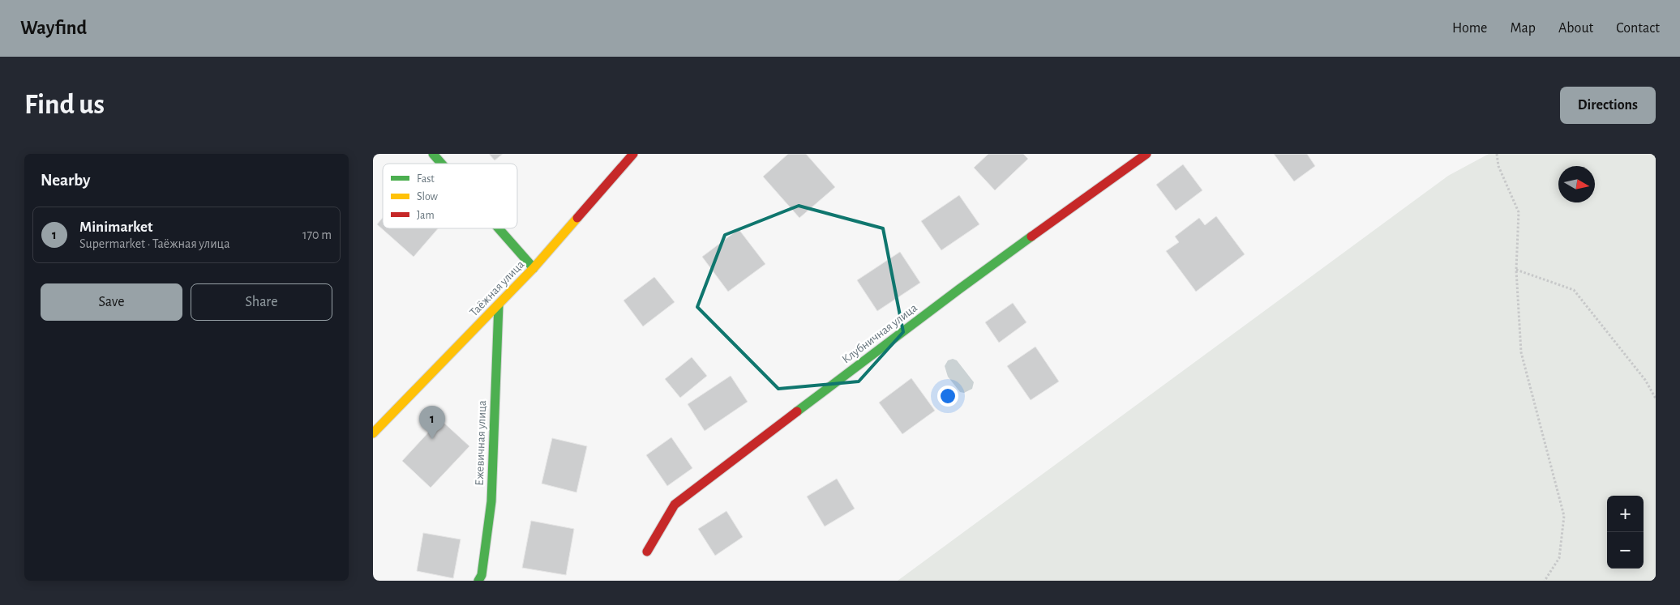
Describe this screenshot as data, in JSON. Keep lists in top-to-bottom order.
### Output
{
  "streets": {
    "street": ["Таёжная улица", "Клубничная улица", "Ежевичная улица"]
  },
  "crossings": [
    ["Таёжная улица", "Ежевичная улица"]
  ],
  "legend": ["Fast", "Slow", "Jam"],
  "north": "right",
  "page": {
    "header": "Wayfind",
    "nav": [
      "Home",
      "Map",
      "About",
      "Contact"
    ],
    "buttons": [
      "Directions",
      ["Save", "Share"]
    ],
    "title": "Find us",
    "heading": "Nearby",
    "list": [
      {
        "mark": "1",
        "name": "Minimarket",
        "note": "Supermarket · Таёжная улица",
        "value": "170 m"
      }
    ],
    "pins": "1",
    "map_buttons": ["+", "−"]
  }
}
